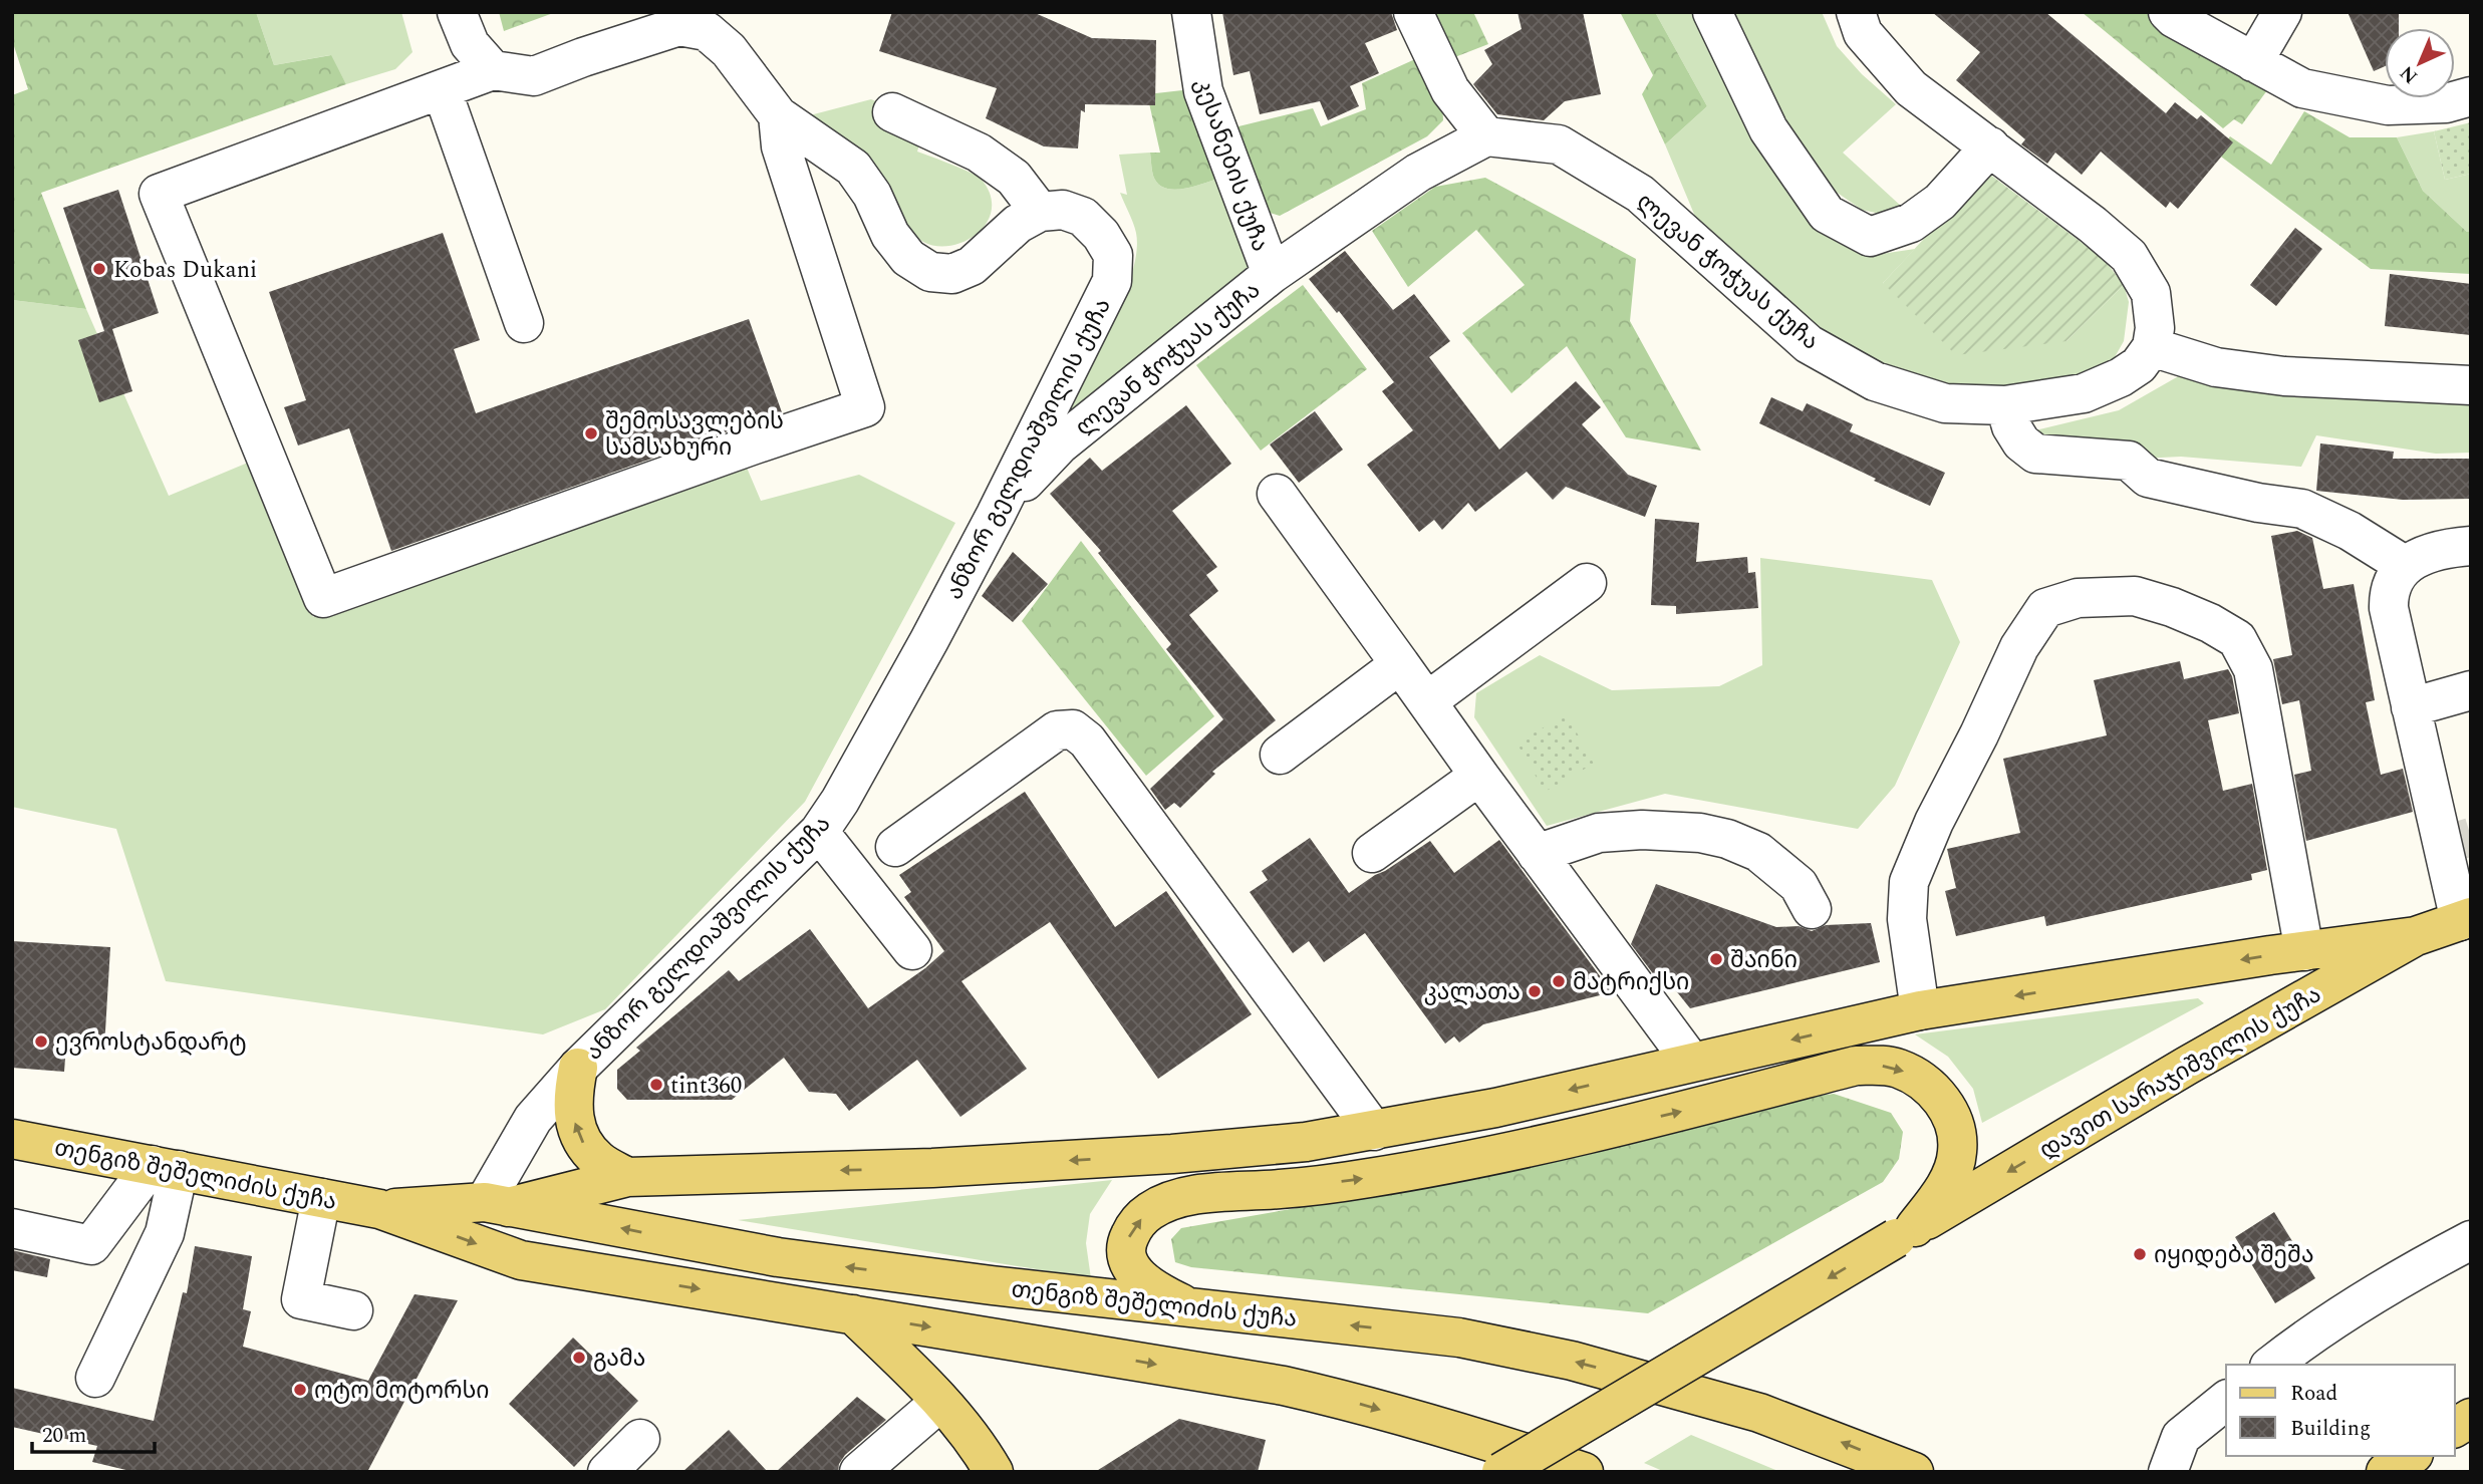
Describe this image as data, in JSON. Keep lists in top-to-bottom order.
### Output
{
  "streets": {
    "main road": ["დავით სარაჯიშვილის ქუჩა", "თენგიზ შეშელიძის ქუჩა"],
    "street": ["კესანების ქუჩა", "ლევან ჭოჭუას ქუჩა", "ანზორ გელდიაშვილის ქუჩა"]
  },
  "crossings": [
    ["კესანების ქუჩა", "ლევან ჭოჭუას ქუჩა"],
    ["ლევან ჭოჭუას ქუჩა", "ანზორ გელდიაშვილის ქუჩა"],
    ["ანზორ გელდიაშვილის ქუჩა", "თენგიზ შეშელიძის ქუჩა"]
  ],
  "places": [
    "Kobas Dukani",
    "შემოსავლების სამსახური",
    "შაინი",
    "მატრიქსი",
    "კალათა",
    "ევროსტანდარტ",
    "tint360",
    "იყიდება შეშა",
    "გამა",
    "ოტო მოტორსი"
  ],
  "legend": ["Road", "Building"],
  "scale_bar": "20 m",
  "north": "bottom left"
}
